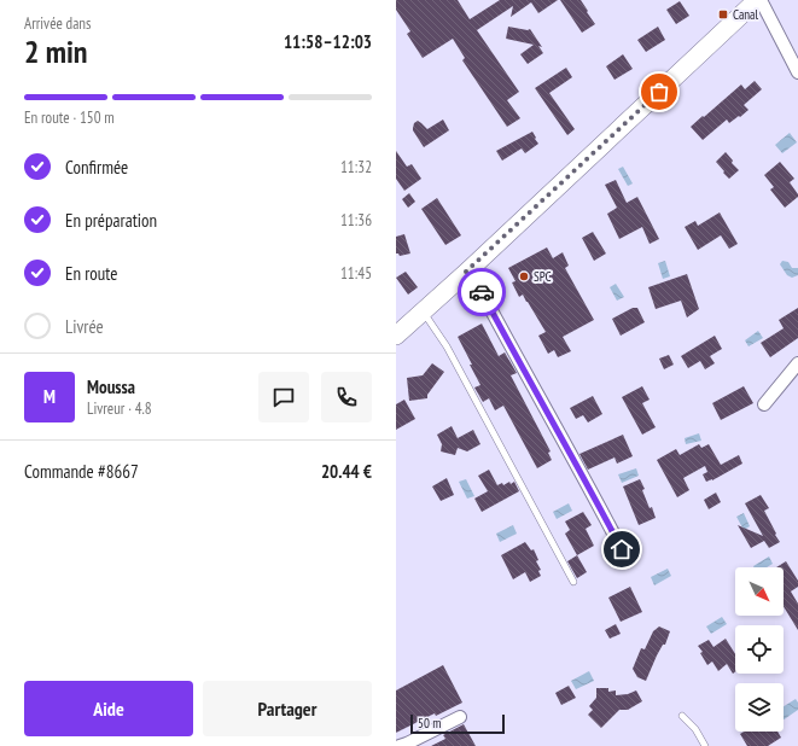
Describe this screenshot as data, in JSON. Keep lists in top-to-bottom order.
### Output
{
  "places": {
    "transit": ["Canal"],
    "other": ["SPC"]
  },
  "scale_bar": "50 m",
  "north": "bottom right",
  "page": {
    "heading": ["2 min", "Arrivée dans", "11:58–12:03"],
    "panel": [
      "Moussa",
      "Livreur · 4.8",
      "Commande #8667",
      "20.44 €"
    ],
    "bar": "En route · 150 m",
    "list": [
      ["Confirmée", "11:32"],
      ["En préparation", "11:36"],
      ["En route", "11:45"],
      "Livrée"
    ],
    "round": "M",
    "buttons": ["Aide", "Partager"],
    "scale": "50 m"
  }
}
